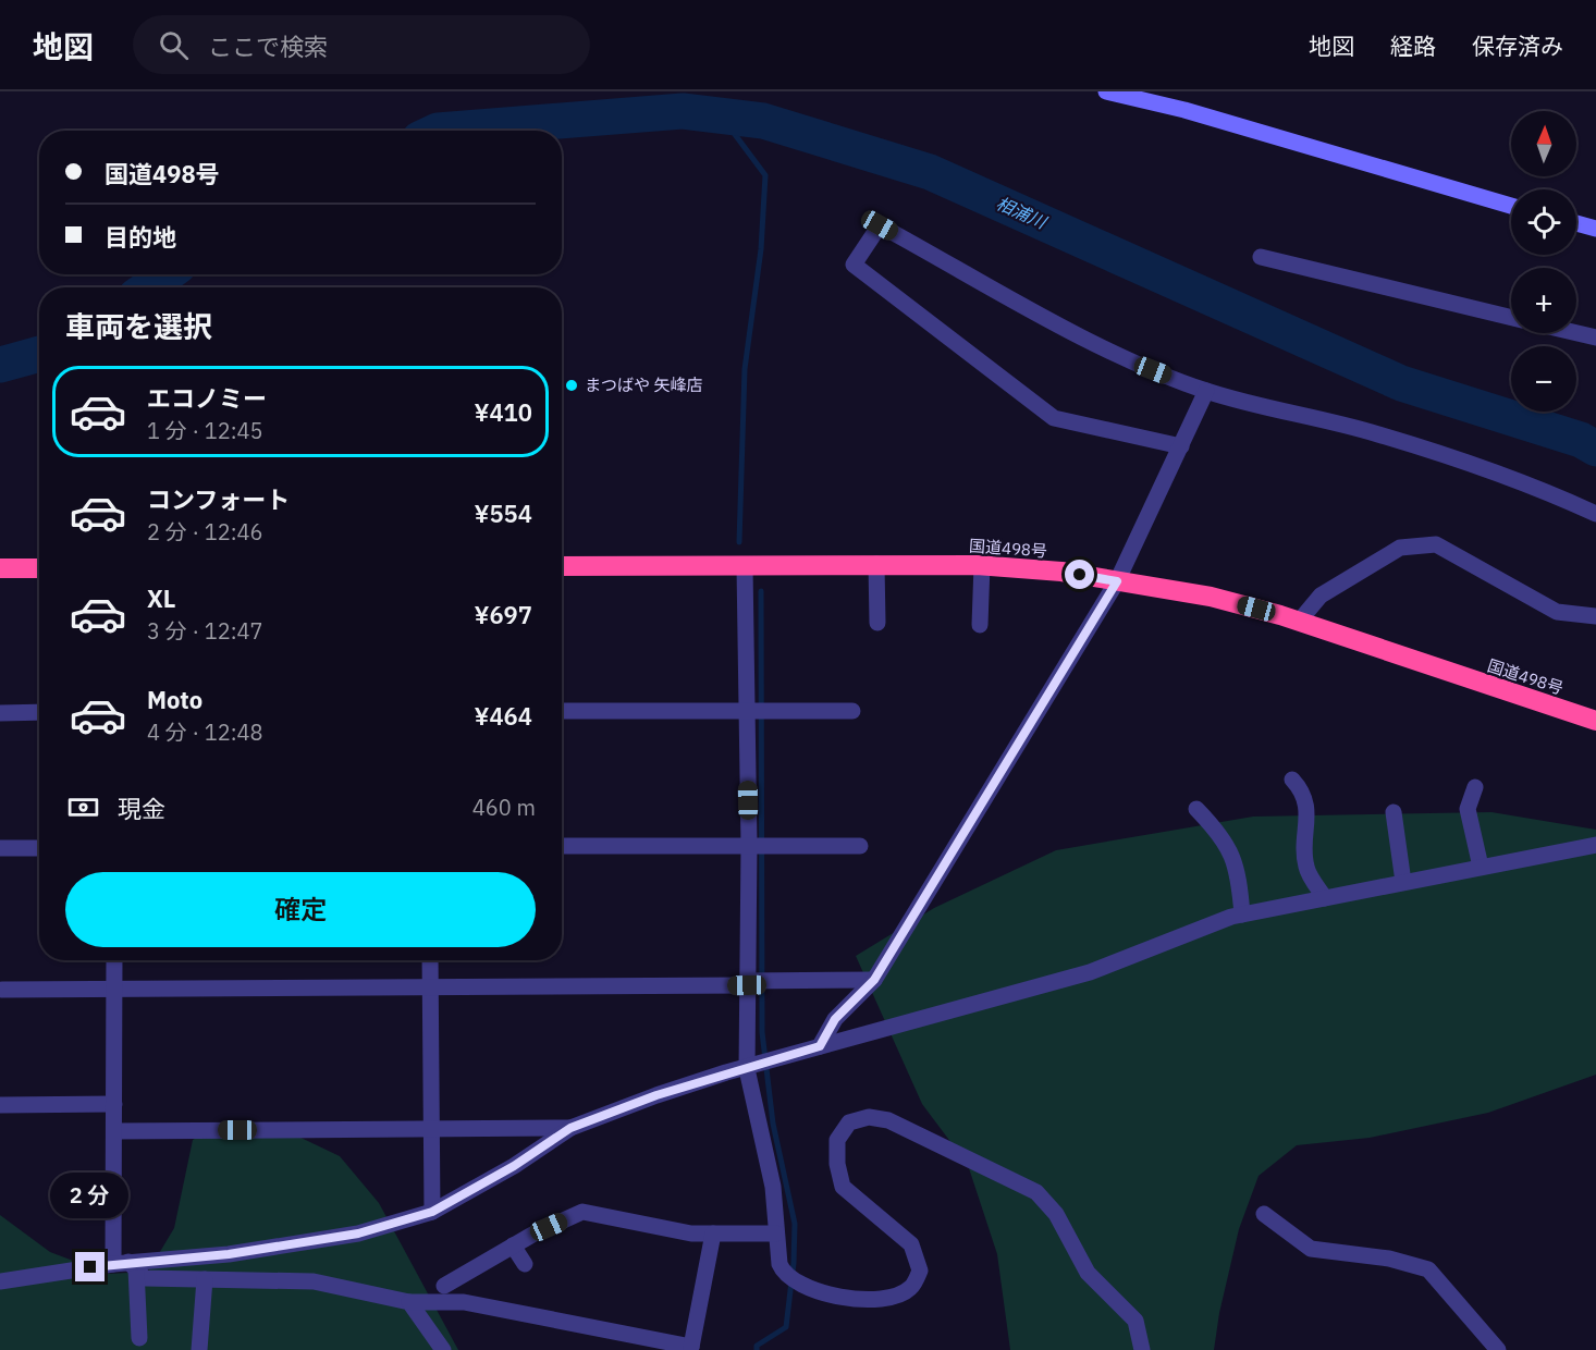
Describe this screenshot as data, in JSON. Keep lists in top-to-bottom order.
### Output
{
  "streets": {
    "highway": ["国道498号"]
  },
  "water": ["相浦川"],
  "places": ["まつばや 矢峰店"],
  "north": "top",
  "page": {
    "header": "地図",
    "search": "ここで検索",
    "nav": ["地図", "経路", "保存済み"],
    "map_buttons": ["+", "−"],
    "banner": ["国道498号", "目的地"],
    "heading": "車両を選択",
    "list": [
      {
        "name": "エコノミー",
        "note": "1 分 · 12:45",
        "value": "¥410"
      },
      {
        "name": "コンフォート",
        "note": "2 分 · 12:46",
        "value": "¥554"
      },
      {
        "name": "XL",
        "note": "3 分 · 12:47",
        "value": "¥697"
      },
      {
        "name": "Moto",
        "note": "4 分 · 12:48",
        "value": "¥464"
      }
    ],
    "pay": ["現金", "460 m"],
    "buttons": "確定",
    "bubble": "2 分"
  }
}
